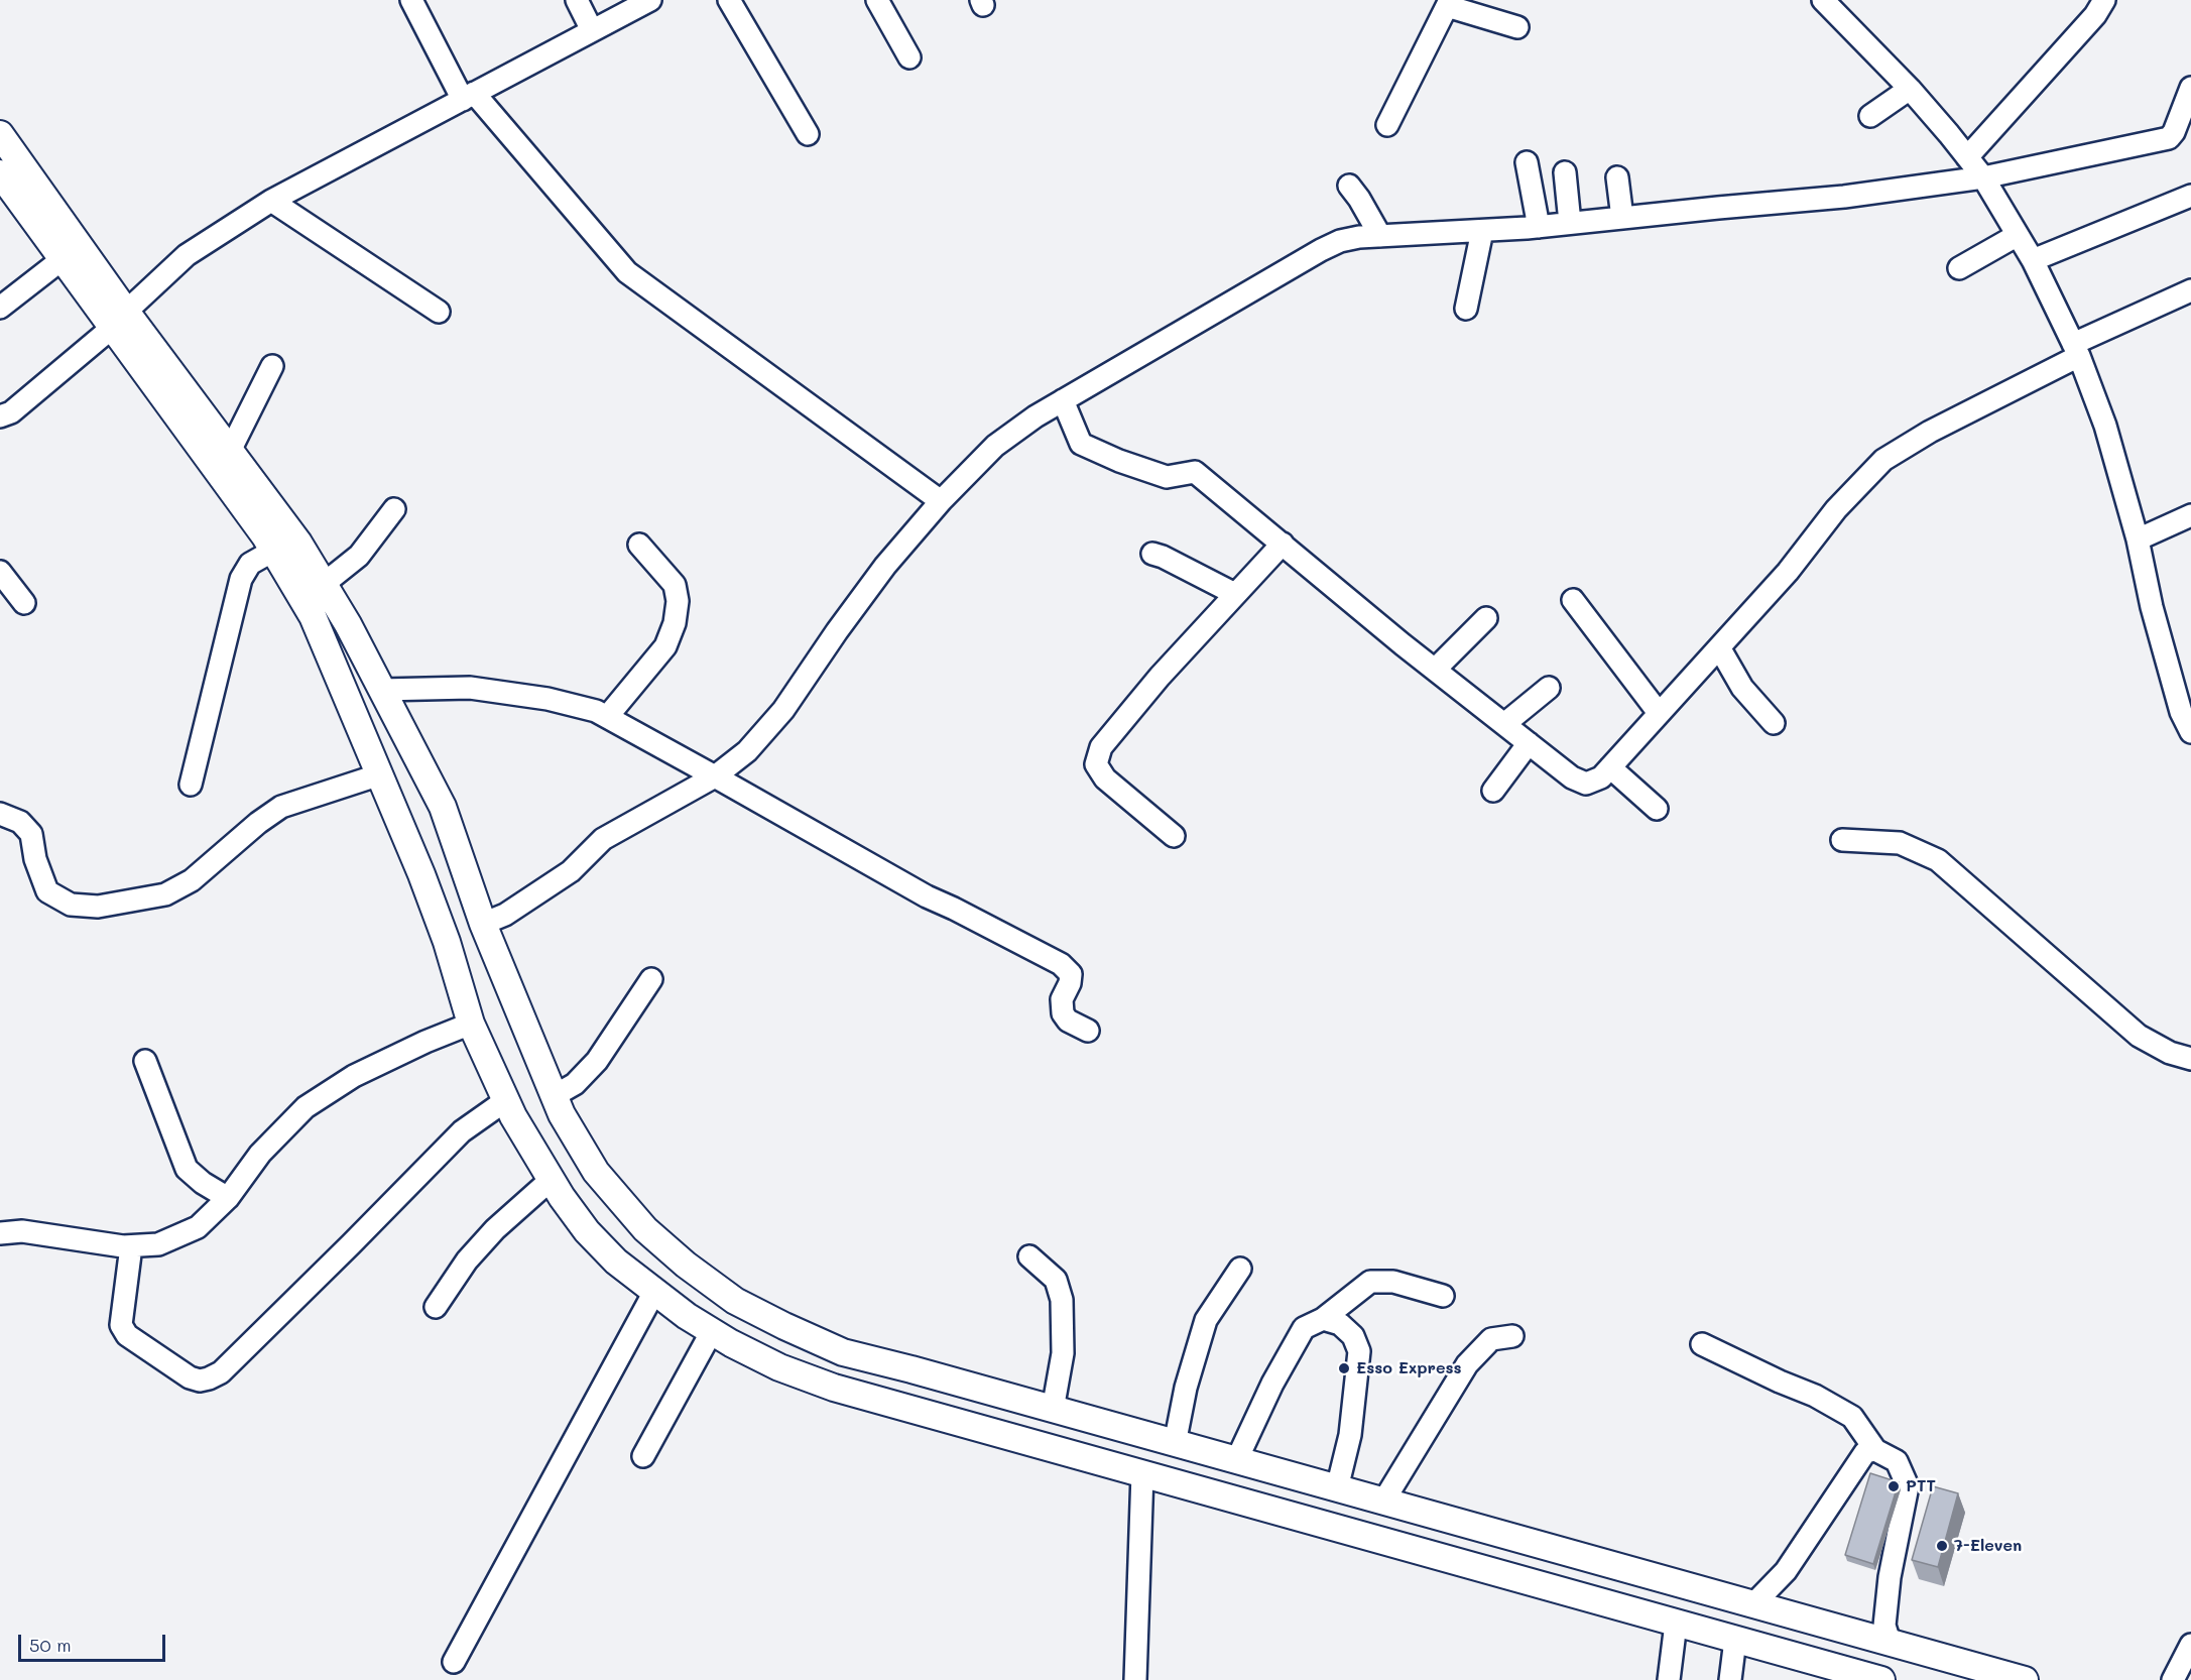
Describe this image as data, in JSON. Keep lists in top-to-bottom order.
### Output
{
  "places": ["Esso Express", "PTT", "7-Eleven"],
  "scale_bar": "50 m"
}
